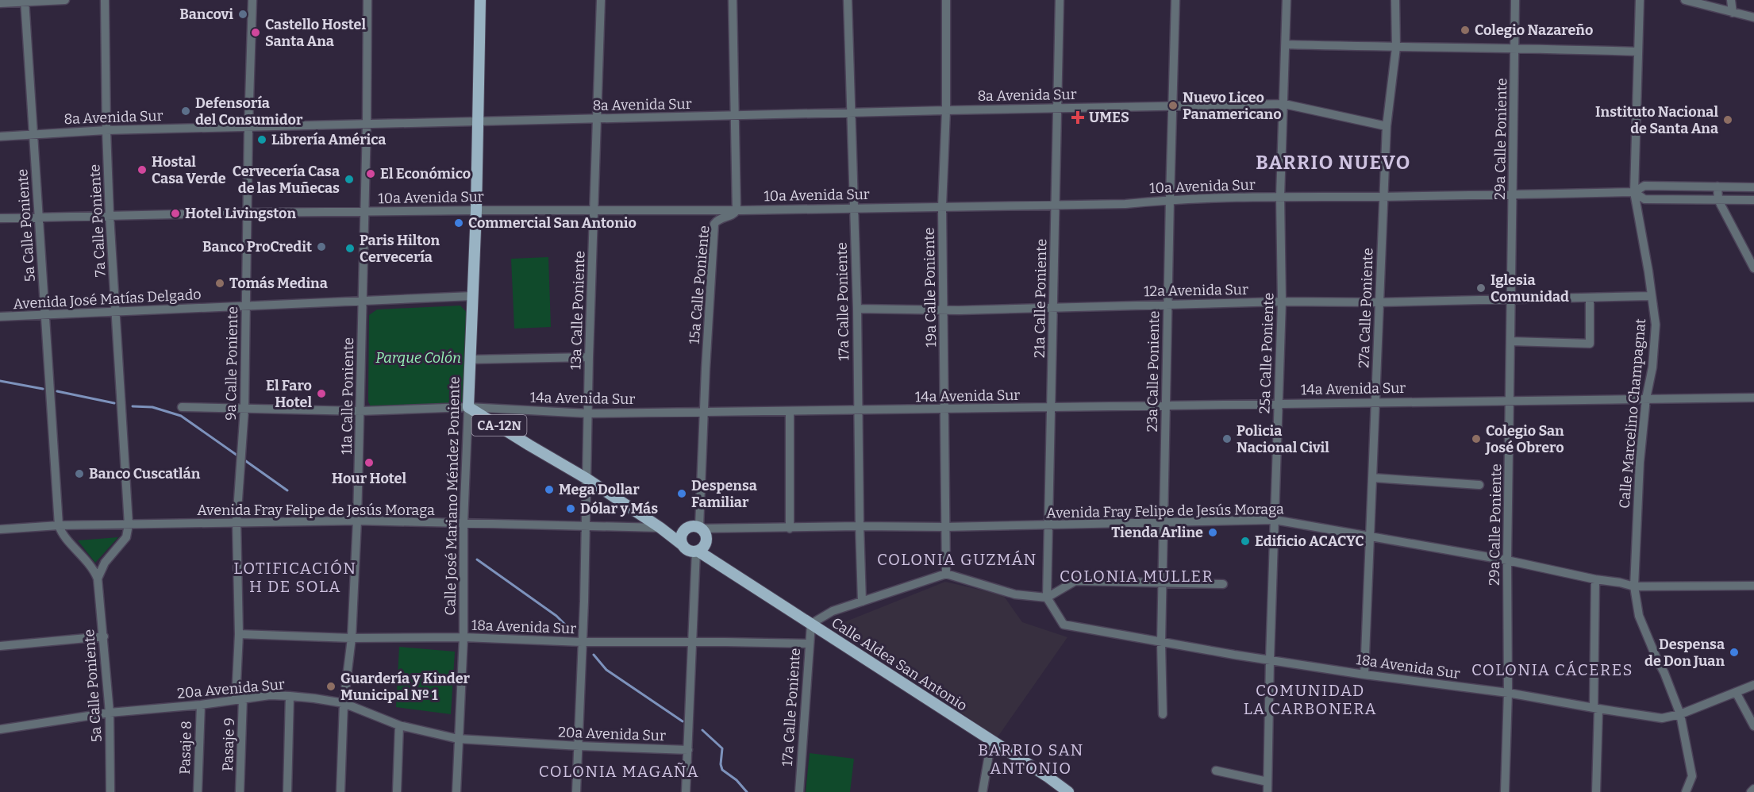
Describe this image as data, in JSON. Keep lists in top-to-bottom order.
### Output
{
  "streets": {
    "main road": ["CA-12N", "Calle José Mariano Méndez Poniente", "Calle Aldea San Antonio"],
    "street": [
      "8a Avenida Sur",
      "29a Calle Poniente",
      "10a Avenida Sur",
      "7a Calle Poniente",
      "5a Calle Poniente",
      "15a Calle Poniente",
      "19a Calle Poniente",
      "12a Avenida Sur",
      "21a Calle Poniente",
      "Avenida José Matías Delgado",
      "17a Calle Poniente",
      "27a Calle Poniente",
      "13a Calle Poniente",
      "25a Calle Poniente",
      "9a Calle Poniente",
      "23a Calle Poniente",
      "14a Avenida Sur",
      "11a Calle Poniente",
      "Calle Marcelino Champagnat",
      "Avenida Fray Felipe de Jesús Moraga",
      "18a Avenida Sur",
      "20a Avenida Sur",
      "Pasaje 9",
      "Pasaje 8"
    ]
  },
  "crossings": [
    ["8a Avenida Sur", "7a Calle Poniente"],
    ["8a Avenida Sur", "5a Calle Poniente"],
    ["8a Avenida Sur", "19a Calle Poniente"],
    ["8a Avenida Sur", "21a Calle Poniente"],
    ["8a Avenida Sur", "17a Calle Poniente"],
    ["8a Avenida Sur", "27a Calle Poniente"],
    ["8a Avenida Sur", "13a Calle Poniente"],
    ["8a Avenida Sur", "25a Calle Poniente"],
    ["8a Avenida Sur", "9a Calle Poniente"],
    ["8a Avenida Sur", "23a Calle Poniente"],
    ["8a Avenida Sur", "11a Calle Poniente"],
    ["8a Avenida Sur", "Calle José Mariano Méndez Poniente"],
    ["29a Calle Poniente", "10a Avenida Sur"],
    ["29a Calle Poniente", "12a Avenida Sur"],
    ["29a Calle Poniente", "14a Avenida Sur"],
    ["29a Calle Poniente", "Avenida Fray Felipe de Jesús Moraga"],
    ["29a Calle Poniente", "18a Avenida Sur"],
    ["10a Avenida Sur", "7a Calle Poniente"],
    ["10a Avenida Sur", "5a Calle Poniente"],
    ["10a Avenida Sur", "15a Calle Poniente"],
    ["10a Avenida Sur", "19a Calle Poniente"],
    ["10a Avenida Sur", "21a Calle Poniente"],
    ["10a Avenida Sur", "17a Calle Poniente"],
    ["10a Avenida Sur", "27a Calle Poniente"],
    ["10a Avenida Sur", "13a Calle Poniente"],
    ["10a Avenida Sur", "25a Calle Poniente"],
    ["10a Avenida Sur", "9a Calle Poniente"],
    ["10a Avenida Sur", "23a Calle Poniente"],
    ["10a Avenida Sur", "11a Calle Poniente"],
    ["10a Avenida Sur", "Calle Marcelino Champagnat"],
    ["10a Avenida Sur", "Calle José Mariano Méndez Poniente"],
    ["7a Calle Poniente", "Avenida José Matías Delgado"],
    ["7a Calle Poniente", "Avenida Fray Felipe de Jesús Moraga"],
    ["5a Calle Poniente", "Avenida José Matías Delgado"],
    ["5a Calle Poniente", "Avenida Fray Felipe de Jesús Moraga"],
    ["5a Calle Poniente", "20a Avenida Sur"],
    ["15a Calle Poniente", "14a Avenida Sur"],
    ["15a Calle Poniente", "Avenida Fray Felipe de Jesús Moraga"],
    ["15a Calle Poniente", "18a Avenida Sur"],
    ["15a Calle Poniente", "Calle Aldea San Antonio"],
    ["15a Calle Poniente", "20a Avenida Sur"],
    ["19a Calle Poniente", "12a Avenida Sur"],
    ["19a Calle Poniente", "14a Avenida Sur"],
    ["19a Calle Poniente", "Avenida Fray Felipe de Jesús Moraga"],
    ["12a Avenida Sur", "21a Calle Poniente"],
    ["12a Avenida Sur", "17a Calle Poniente"],
    ["12a Avenida Sur", "27a Calle Poniente"],
    ["12a Avenida Sur", "25a Calle Poniente"],
    ["12a Avenida Sur", "23a Calle Poniente"],
    ["12a Avenida Sur", "Calle Marcelino Champagnat"],
    ["21a Calle Poniente", "14a Avenida Sur"],
    ["21a Calle Poniente", "Avenida Fray Felipe de Jesús Moraga"],
    ["21a Calle Poniente", "18a Avenida Sur"],
    ["Avenida José Matías Delgado", "9a Calle Poniente"],
    ["Avenida José Matías Delgado", "11a Calle Poniente"],
    ["Avenida José Matías Delgado", "Calle José Mariano Méndez Poniente"],
    ["17a Calle Poniente", "14a Avenida Sur"],
    ["17a Calle Poniente", "Avenida Fray Felipe de Jesús Moraga"],
    ["17a Calle Poniente", "18a Avenida Sur"],
    ["17a Calle Poniente", "Calle Aldea San Antonio"],
    ["27a Calle Poniente", "14a Avenida Sur"],
    ["27a Calle Poniente", "Avenida Fray Felipe de Jesús Moraga"],
    ["27a Calle Poniente", "18a Avenida Sur"],
    ["13a Calle Poniente", "14a Avenida Sur"],
    ["13a Calle Poniente", "CA-12N"],
    ["13a Calle Poniente", "Avenida Fray Felipe de Jesús Moraga"],
    ["13a Calle Poniente", "18a Avenida Sur"],
    ["13a Calle Poniente", "20a Avenida Sur"],
    ["25a Calle Poniente", "14a Avenida Sur"],
    ["25a Calle Poniente", "Avenida Fray Felipe de Jesús Moraga"],
    ["25a Calle Poniente", "18a Avenida Sur"],
    ["9a Calle Poniente", "14a Avenida Sur"],
    ["9a Calle Poniente", "Avenida Fray Felipe de Jesús Moraga"],
    ["9a Calle Poniente", "18a Avenida Sur"],
    ["9a Calle Poniente", "20a Avenida Sur"],
    ["9a Calle Poniente", "Pasaje 9"],
    ["23a Calle Poniente", "14a Avenida Sur"],
    ["23a Calle Poniente", "Avenida Fray Felipe de Jesús Moraga"],
    ["23a Calle Poniente", "18a Avenida Sur"],
    ["14a Avenida Sur", "11a Calle Poniente"],
    ["14a Avenida Sur", "Calle Marcelino Champagnat"],
    ["14a Avenida Sur", "CA-12N"],
    ["14a Avenida Sur", "Calle José Mariano Méndez Poniente"],
    ["11a Calle Poniente", "Avenida Fray Felipe de Jesús Moraga"],
    ["11a Calle Poniente", "18a Avenida Sur"],
    ["11a Calle Poniente", "20a Avenida Sur"],
    ["Calle Marcelino Champagnat", "Avenida Fray Felipe de Jesús Moraga"],
    ["Calle Marcelino Champagnat", "18a Avenida Sur"],
    ["CA-12N", "Calle José Mariano Méndez Poniente"],
    ["Calle José Mariano Méndez Poniente", "Avenida Fray Felipe de Jesús Moraga"],
    ["Calle José Mariano Méndez Poniente", "18a Avenida Sur"],
    ["Calle José Mariano Méndez Poniente", "20a Avenida Sur"],
    ["Avenida Fray Felipe de Jesús Moraga", "Calle Aldea San Antonio"],
    ["20a Avenida Sur", "Pasaje 9"],
    ["20a Avenida Sur", "Pasaje 8"]
  ],
  "districts": [
    "BARRIO NUEVO",
    "COLONIA GUZMÁN",
    "LOTIFICACIÓN H DE SOLA",
    "COLONIA MULLER",
    "COLONIA CÁCERES",
    "COMUNIDAD LA CARBONERA",
    "BARRIO SAN ANTONIO",
    "COLONIA MAGAÑA"
  ],
  "parks": ["Parque Colón"],
  "places": {
    "other": [
      "Bancovi",
      "Colegio Nazareño",
      "Castello Hostel Santa Ana",
      "Nuevo Liceo Panamericano",
      "Defensoría del Consumidor",
      "Instituto Nacional de Santa Ana",
      "Librería América",
      "Hostal Casa Verde",
      "El Económico",
      "Cervecería Casa de las Muñecas",
      "Hotel Livingston",
      "Commercial San Antonio",
      "Banco ProCredit",
      "Paris Hilton Cervecería",
      "Tomás Medina",
      "Iglesia Comunidad",
      "El Faro Hotel",
      "Policia Nacional Civil",
      "Colegio San José Obrero",
      "Hour Hotel",
      "Banco Cuscatlán",
      "Mega Dollar",
      "Despensa Familiar",
      "Dólar y Más",
      "Tienda Arline",
      "Edificio ACACYC",
      "Despensa de Don Juan",
      "Guardería y Kinder Municipal Nº 1"
    ],
    "health": ["UMES"]
  }
}
